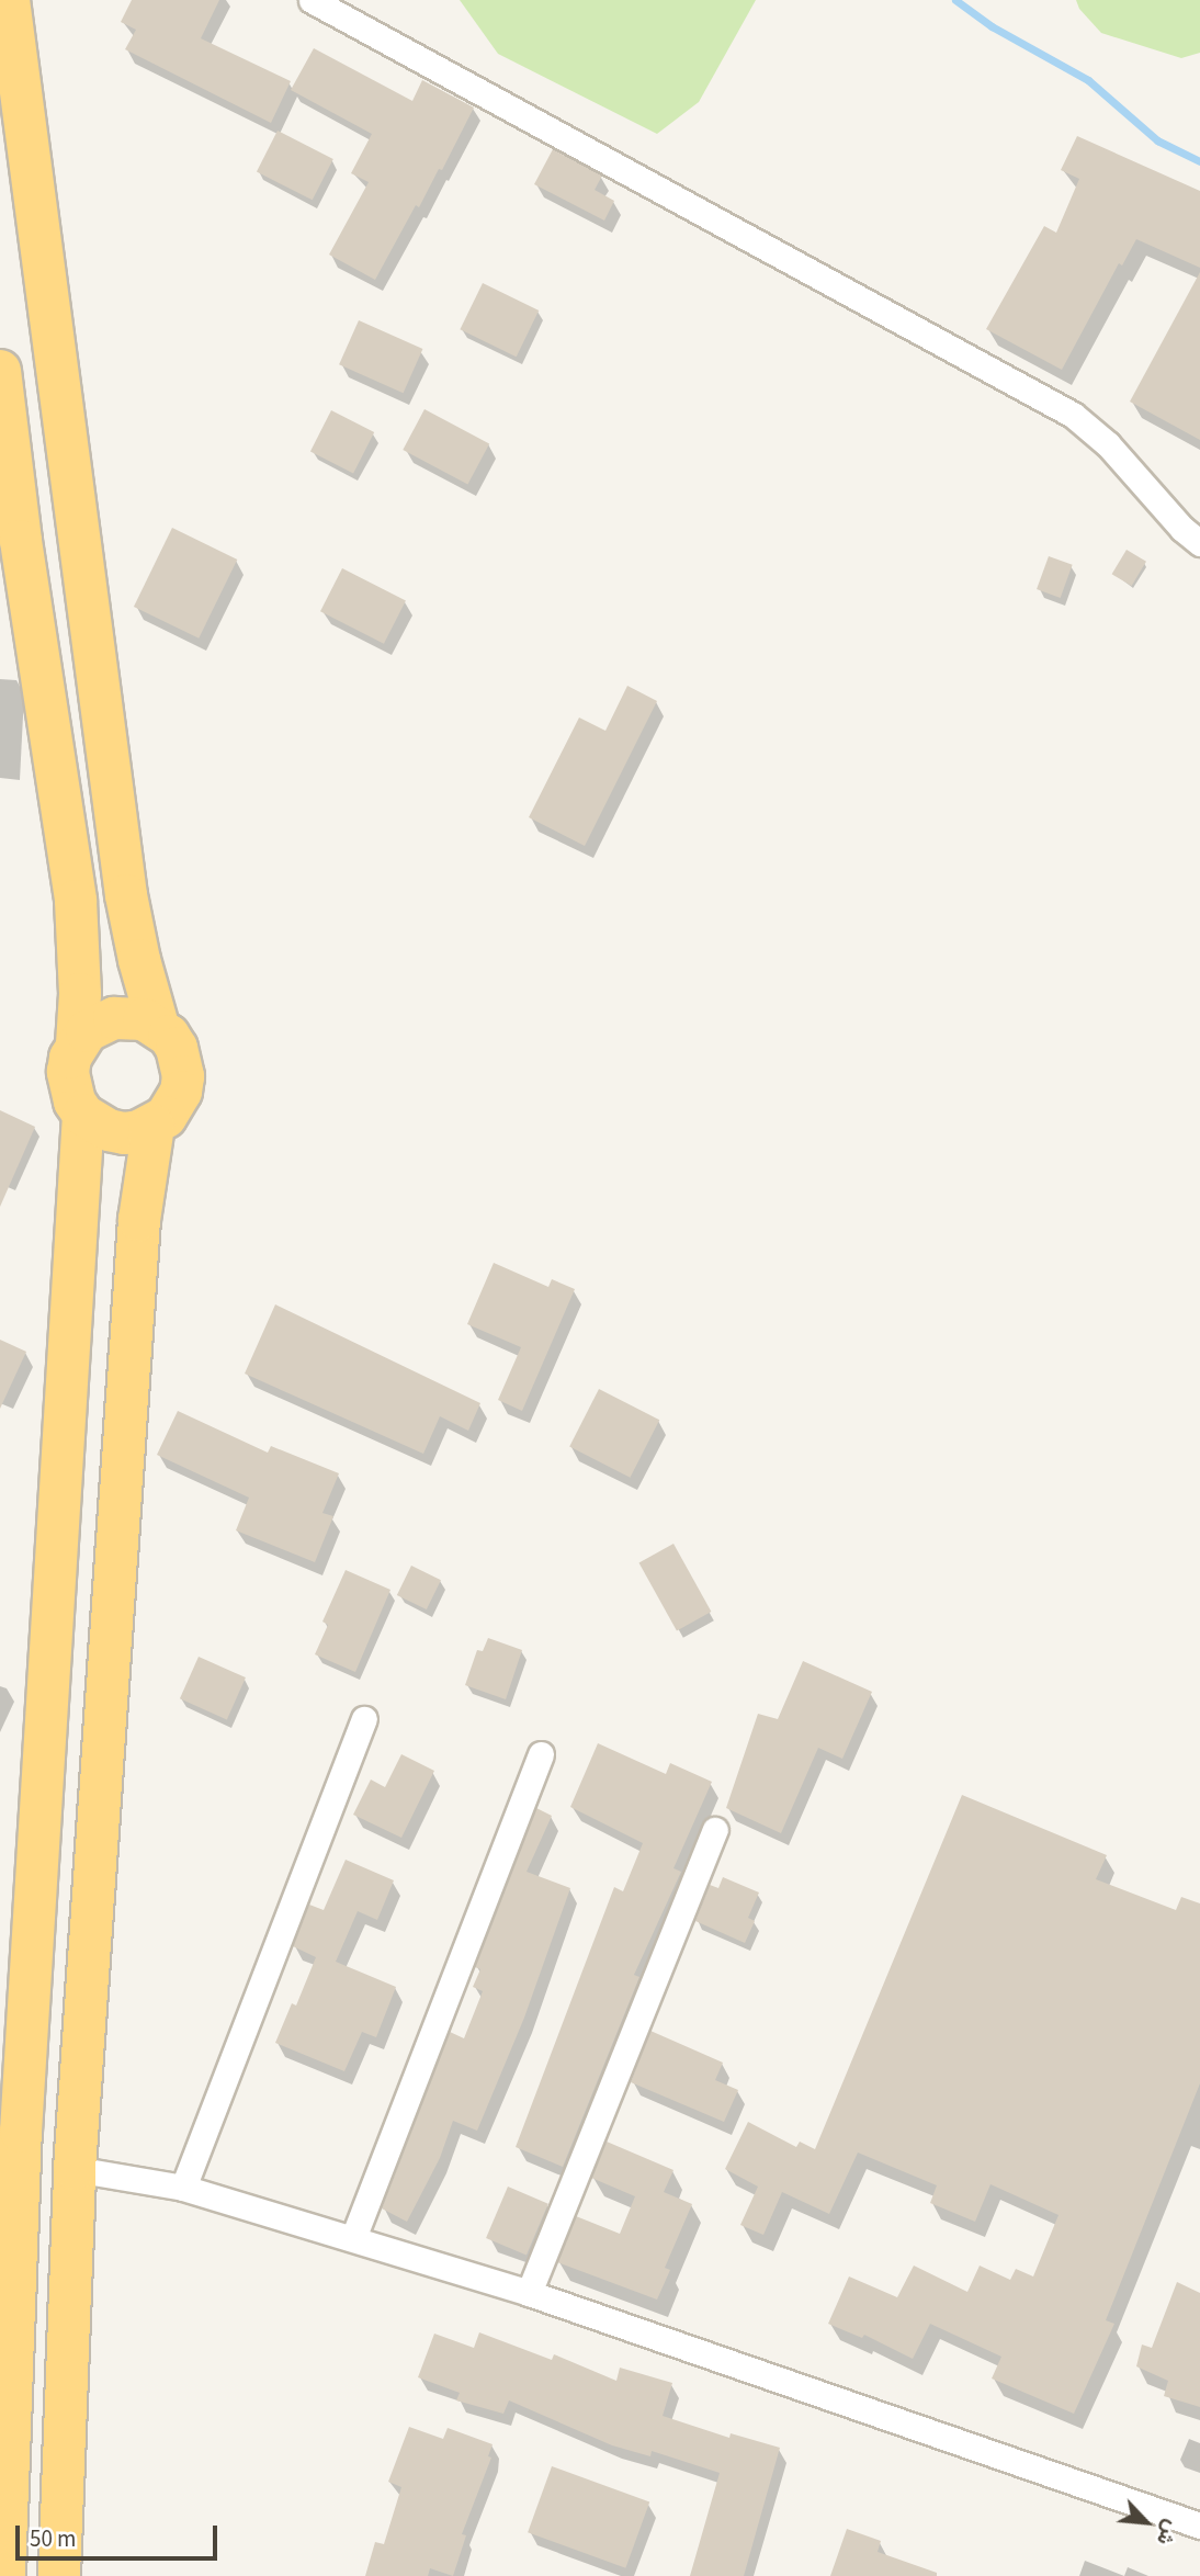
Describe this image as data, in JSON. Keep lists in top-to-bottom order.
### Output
{
  "scale_bar": "50 m",
  "north": "bottom right"
}
